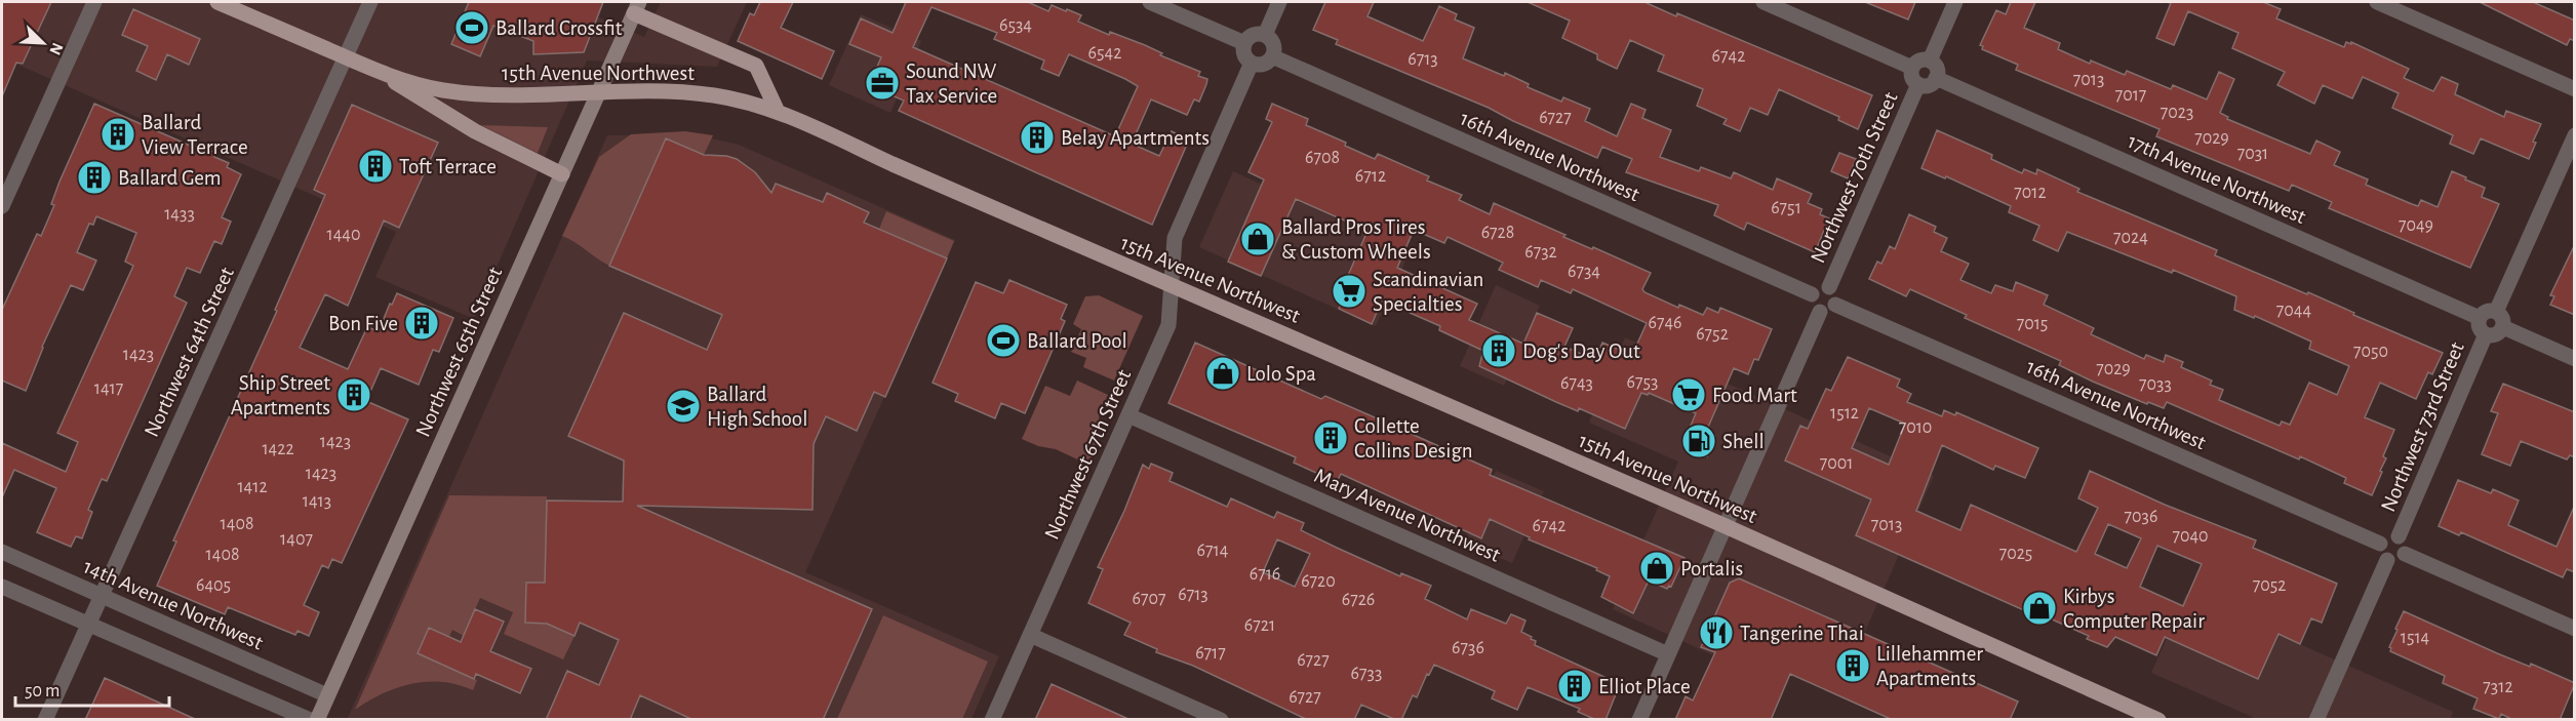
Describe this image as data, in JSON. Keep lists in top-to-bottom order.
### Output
{
  "streets": {
    "main road": ["15th Avenue Northwest"],
    "street": [
      "16th Avenue Northwest",
      "Northwest 70th Street",
      "17th Avenue Northwest",
      "Northwest 64th Street",
      "Northwest 65th Street",
      "Northwest 73rd Street",
      "Northwest 67th Street",
      "Mary Avenue Northwest",
      "14th Avenue Northwest"
    ]
  },
  "crossings": [
    ["15th Avenue Northwest", "Northwest 64th Street"],
    ["15th Avenue Northwest", "Northwest 65th Street"],
    ["15th Avenue Northwest", "Northwest 67th Street"],
    ["16th Avenue Northwest", "Northwest 70th Street"],
    ["16th Avenue Northwest", "Northwest 73rd Street"],
    ["16th Avenue Northwest", "Northwest 67th Street"],
    ["Northwest 70th Street", "17th Avenue Northwest"],
    ["17th Avenue Northwest", "Northwest 73rd Street"],
    ["Northwest 64th Street", "14th Avenue Northwest"],
    ["Northwest 65th Street", "14th Avenue Northwest"],
    ["Northwest 67th Street", "Mary Avenue Northwest"]
  ],
  "places": {
    "sports": ["Ballard Crossfit", "Ballard Pool"],
    "office": ["Sound NW Tax Service"],
    "building": [
      "Ballard View Terrace",
      "Belay Apartments",
      "Toft Terrace",
      "Ballard Gem",
      "Bon Five",
      "Dog's Day Out",
      "Ship Street Apartments",
      "Collette Collins Design",
      "Lillehammer Apartments",
      "Elliot Place"
    ],
    "shop": [
      "Ballard Pros Tires & Custom Wheels",
      "Lolo Spa",
      "Portalis",
      "Kirbys Computer Repair"
    ],
    "supermarket": ["Scandinavian Specialties", "Food Mart"],
    "school or university": ["Ballard High School"],
    "fuel station": ["Shell"],
    "restaurant": ["Tangerine Thai"]
  },
  "house_numbers": [
    "6534",
    "6542",
    "6742",
    "6713",
    "7013",
    "7017",
    "7023",
    "6727",
    "7029",
    "7031",
    "6708",
    "6712",
    "7012",
    "6751",
    "1433",
    "7049",
    "6728",
    "1440",
    "7024",
    "6732",
    "6734",
    "7044",
    "6746",
    "7015",
    "6752",
    "7050",
    "1423",
    "7029",
    "6753",
    "6743",
    "7033",
    "1417",
    "1512",
    "7010",
    "1423",
    "1422",
    "7001",
    "1423",
    "1412",
    "1413",
    "7036",
    "1408",
    "7013",
    "6742",
    "7040",
    "1407",
    "6714",
    "7025",
    "1408",
    "6716",
    "6720",
    "6405",
    "7052",
    "6713",
    "6707",
    "6726",
    "6721",
    "1514",
    "6736",
    "6717",
    "6727",
    "6733",
    "7312",
    "6727"
  ],
  "scale_bar": "50 m",
  "north": "bottom right"
}
